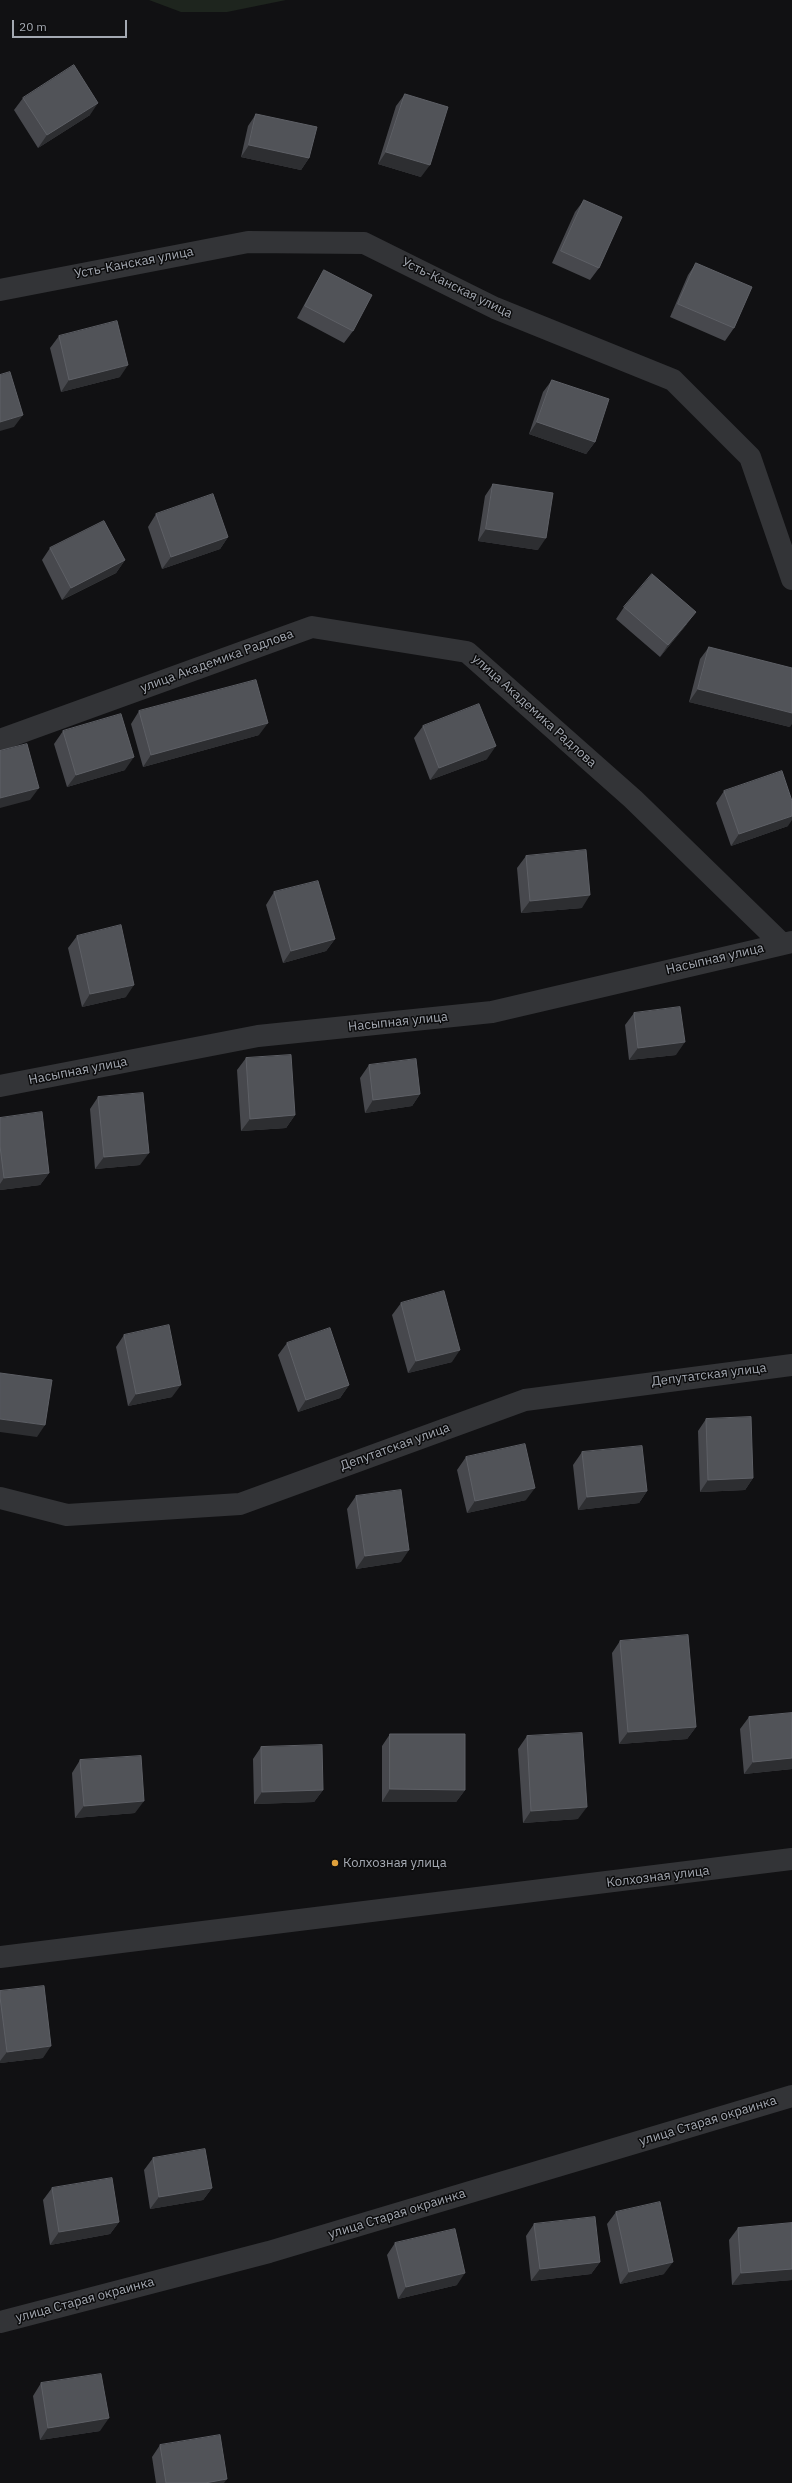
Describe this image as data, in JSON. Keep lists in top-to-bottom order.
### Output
{
  "streets": {
    "street": [
      "Усть-Канская улица",
      "улица Академика Радлова",
      "Насыпная улица",
      "Депутатская улица",
      "Колхозная улица",
      "улица Старая окраинка"
    ]
  },
  "crossings": [
    ["улица Академика Радлова", "Насыпная улица"]
  ],
  "places": ["Колхозная улица"],
  "scale_bar": "20 m"
}
